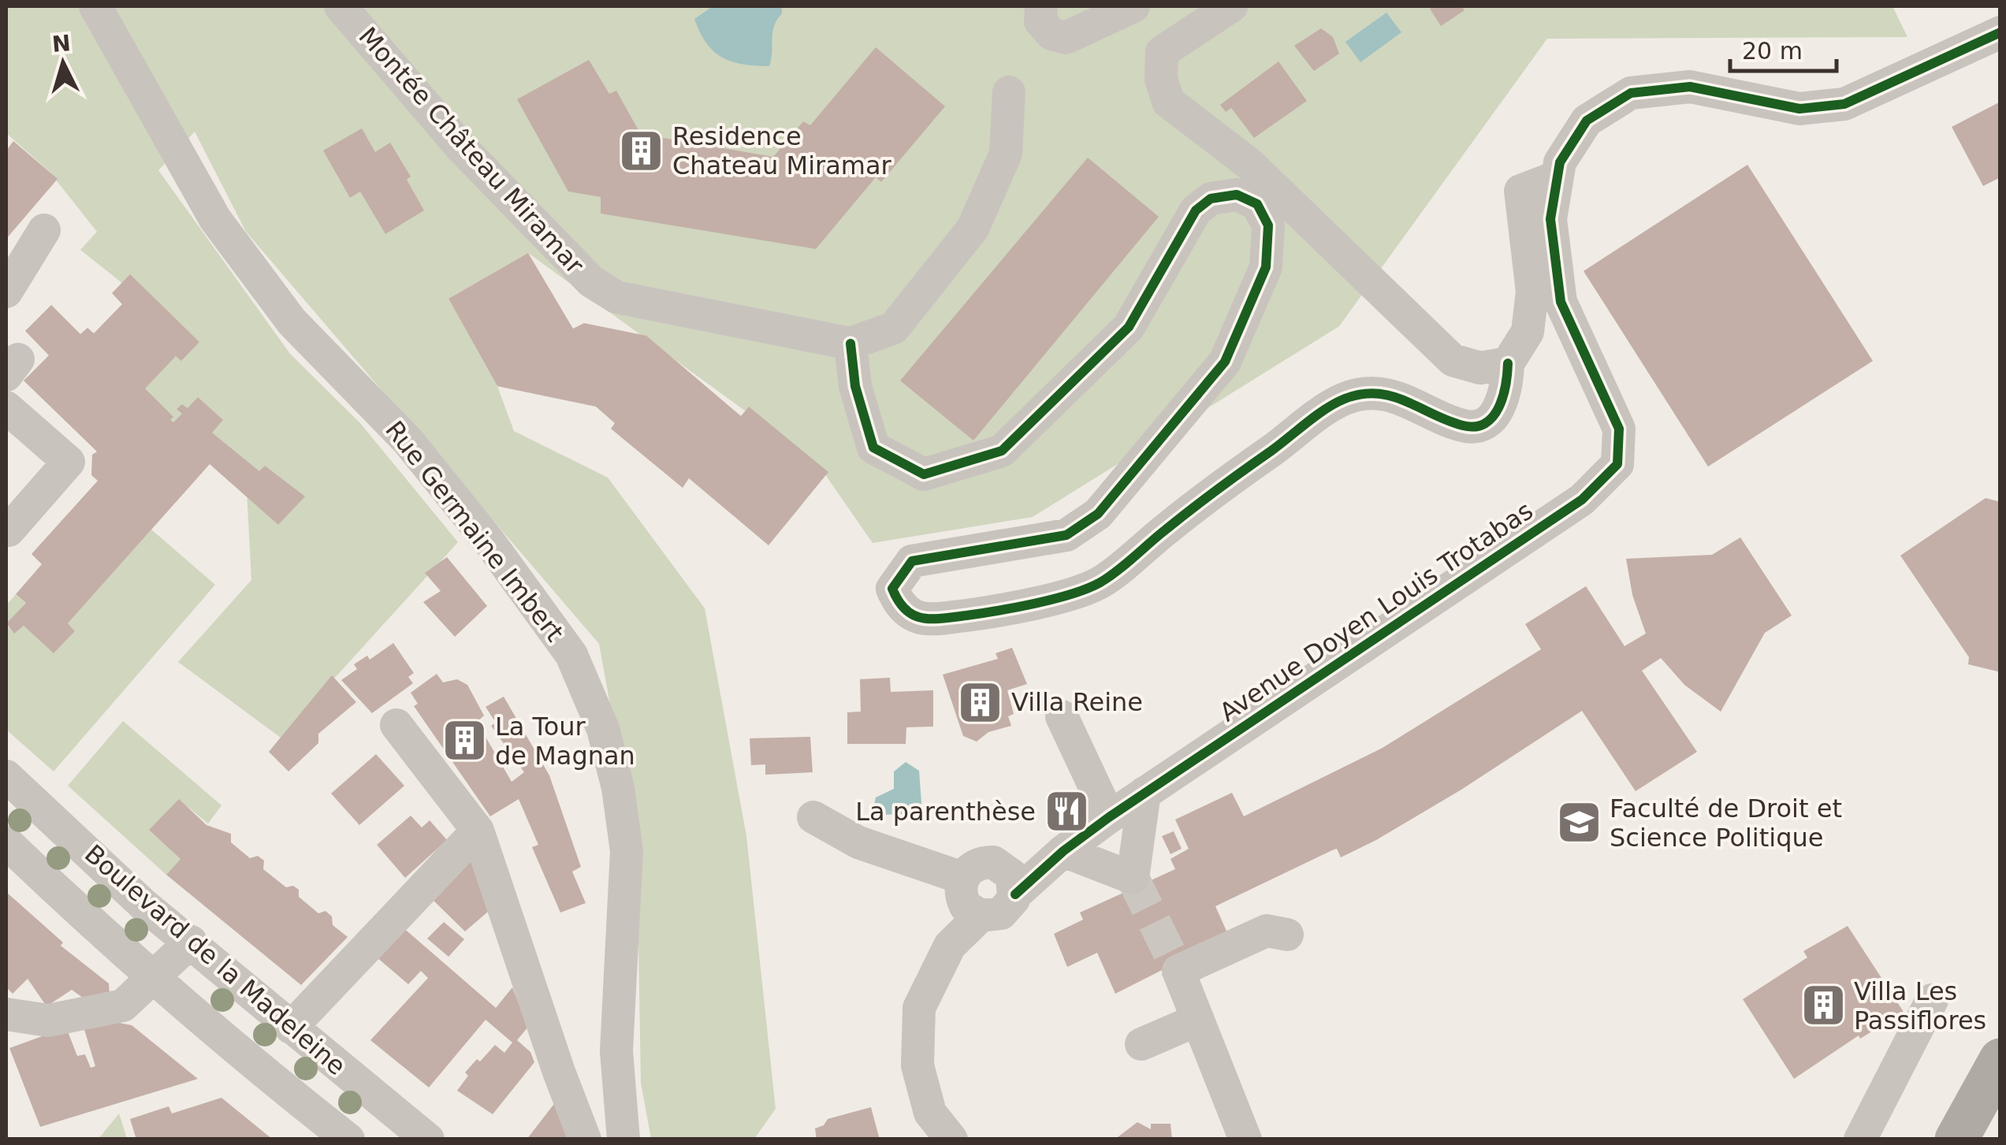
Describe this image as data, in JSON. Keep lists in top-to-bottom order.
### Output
{
  "streets": {
    "street": [
      "Montée Château Miramar",
      "Rue Germaine Imbert",
      "Avenue Doyen Louis Trotabas",
      "Boulevard de la Madeleine"
    ]
  },
  "places": {
    "building": [
      "Residence Chateau Miramar",
      "Villa Reine",
      "La Tour de Magnan",
      "Villa Les Passiflores"
    ],
    "restaurant": ["La parenthèse"],
    "school or university": ["Faculté de Droit et Science Politique"]
  },
  "scale_bar": "20 m",
  "north": "top"
}
